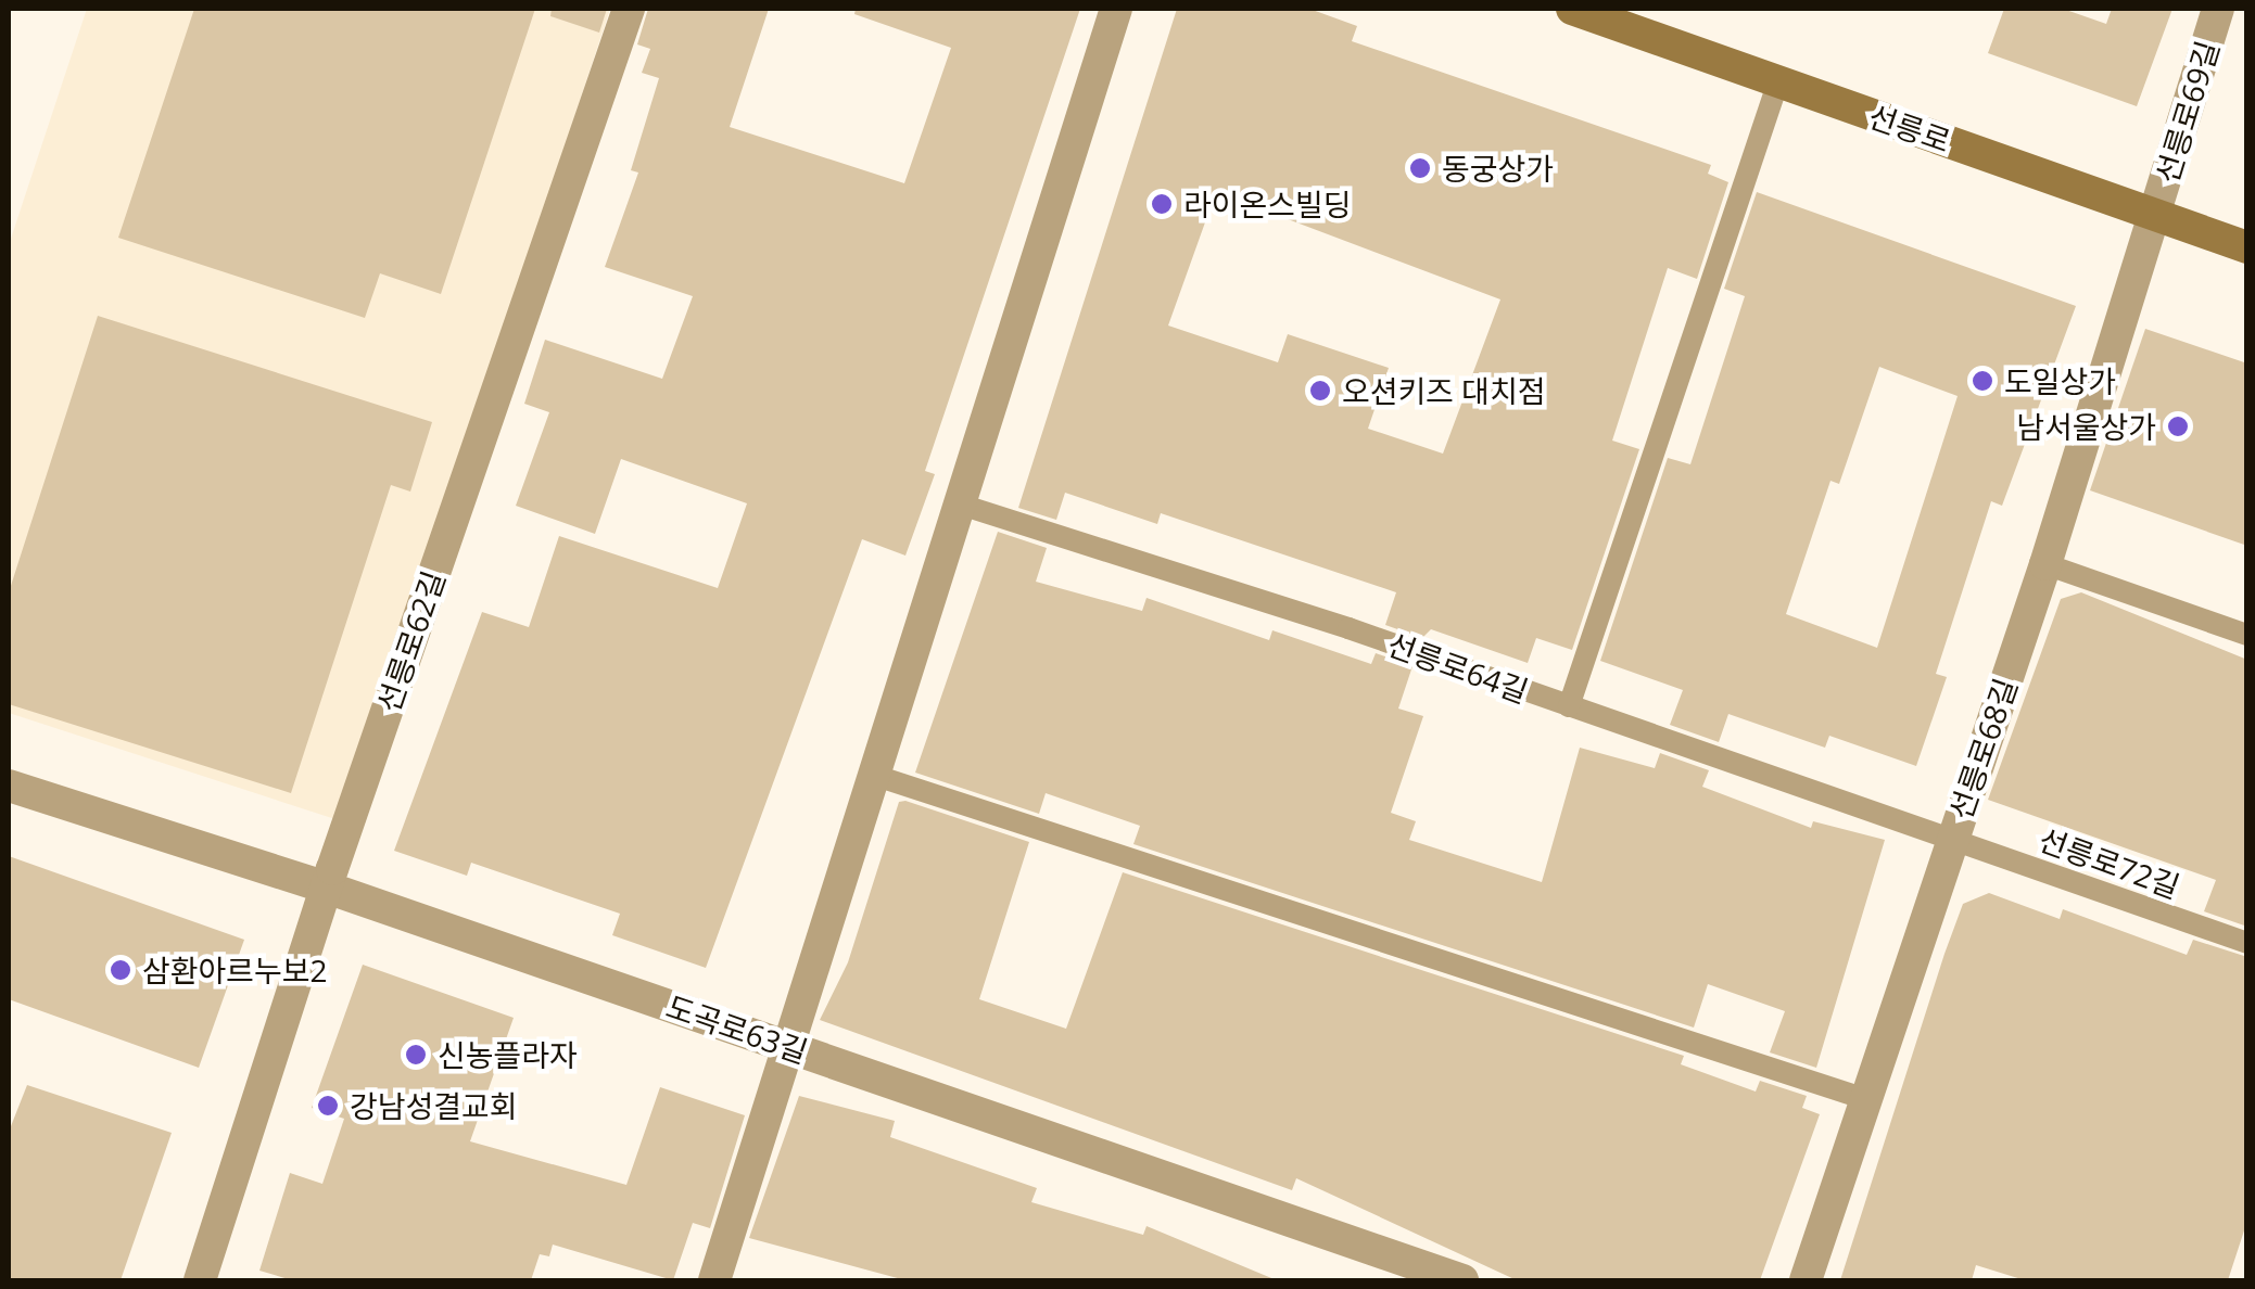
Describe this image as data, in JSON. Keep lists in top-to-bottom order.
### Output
{
  "streets": {
    "main road": ["선릉로"],
    "street": [
      "선릉로69길",
      "선릉로62길",
      "선릉로68길",
      "도곡로63길"
    ],
    "lane": ["선릉로64길", "선릉로72길"]
  },
  "crossings": [
    ["선릉로69길", "선릉로"],
    ["선릉로69길", "선릉로68길"],
    ["선릉로", "선릉로68길"],
    ["선릉로62길", "도곡로63길"],
    ["선릉로64길", "선릉로68길"],
    ["선릉로64길", "선릉로72길"],
    ["선릉로68길", "선릉로72길"]
  ],
  "places": [
    "동궁상가",
    "라이온스빌딩",
    "도일상가",
    "오션키즈 대치점",
    "남서울상가",
    "삼환아르누보2",
    "신농플라자",
    "강남성결교회"
  ]
}
